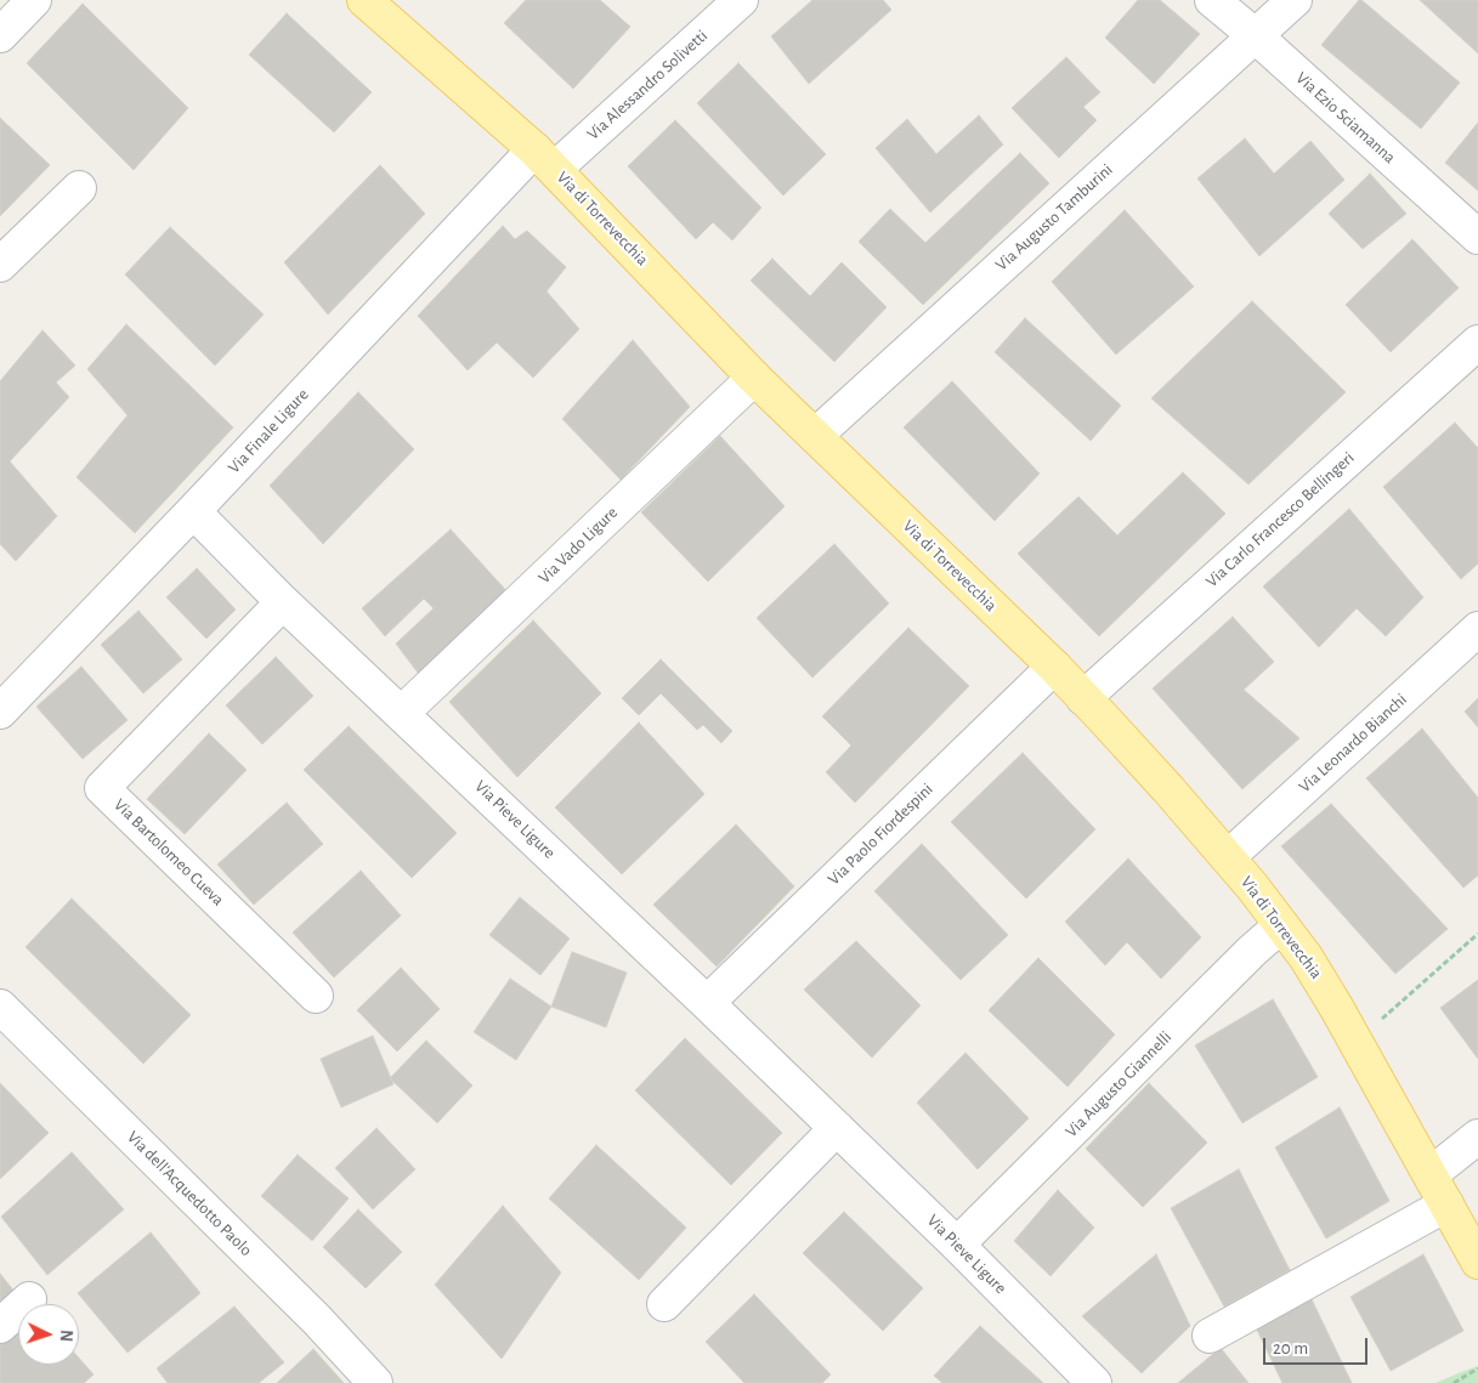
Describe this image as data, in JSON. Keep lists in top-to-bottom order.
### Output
{
  "streets": {
    "main road": ["Via di Torrevecchia"],
    "street": [
      "Via Alessandro Solivetti",
      "Via Ezio Sciamanna",
      "Via Augusto Tamburini",
      "Via Finale Ligure",
      "Via Carlo Francesco Bellingeri",
      "Via Vado Ligure",
      "Via Leonardo Bianchi",
      "Via Pieve Ligure",
      "Via Paolo Fiordespini",
      "Via Bartolomeo Cueva",
      "Via Augusto Giannelli",
      "Via dell'Acquedotto Paolo"
    ]
  },
  "crossings": [
    ["Via Alessandro Solivetti", "Via di Torrevecchia"],
    ["Via Alessandro Solivetti", "Via Finale Ligure"],
    ["Via Ezio Sciamanna", "Via Augusto Tamburini"],
    ["Via Augusto Tamburini", "Via di Torrevecchia"],
    ["Via di Torrevecchia", "Via Finale Ligure"],
    ["Via di Torrevecchia", "Via Carlo Francesco Bellingeri"],
    ["Via di Torrevecchia", "Via Vado Ligure"],
    ["Via di Torrevecchia", "Via Leonardo Bianchi"],
    ["Via di Torrevecchia", "Via Paolo Fiordespini"],
    ["Via di Torrevecchia", "Via Augusto Giannelli"],
    ["Via Finale Ligure", "Via Pieve Ligure"],
    ["Via Vado Ligure", "Via Pieve Ligure"],
    ["Via Pieve Ligure", "Via Paolo Fiordespini"],
    ["Via Pieve Ligure", "Via Bartolomeo Cueva"],
    ["Via Pieve Ligure", "Via Augusto Giannelli"]
  ],
  "scale_bar": "20 m",
  "north": "right"
}
